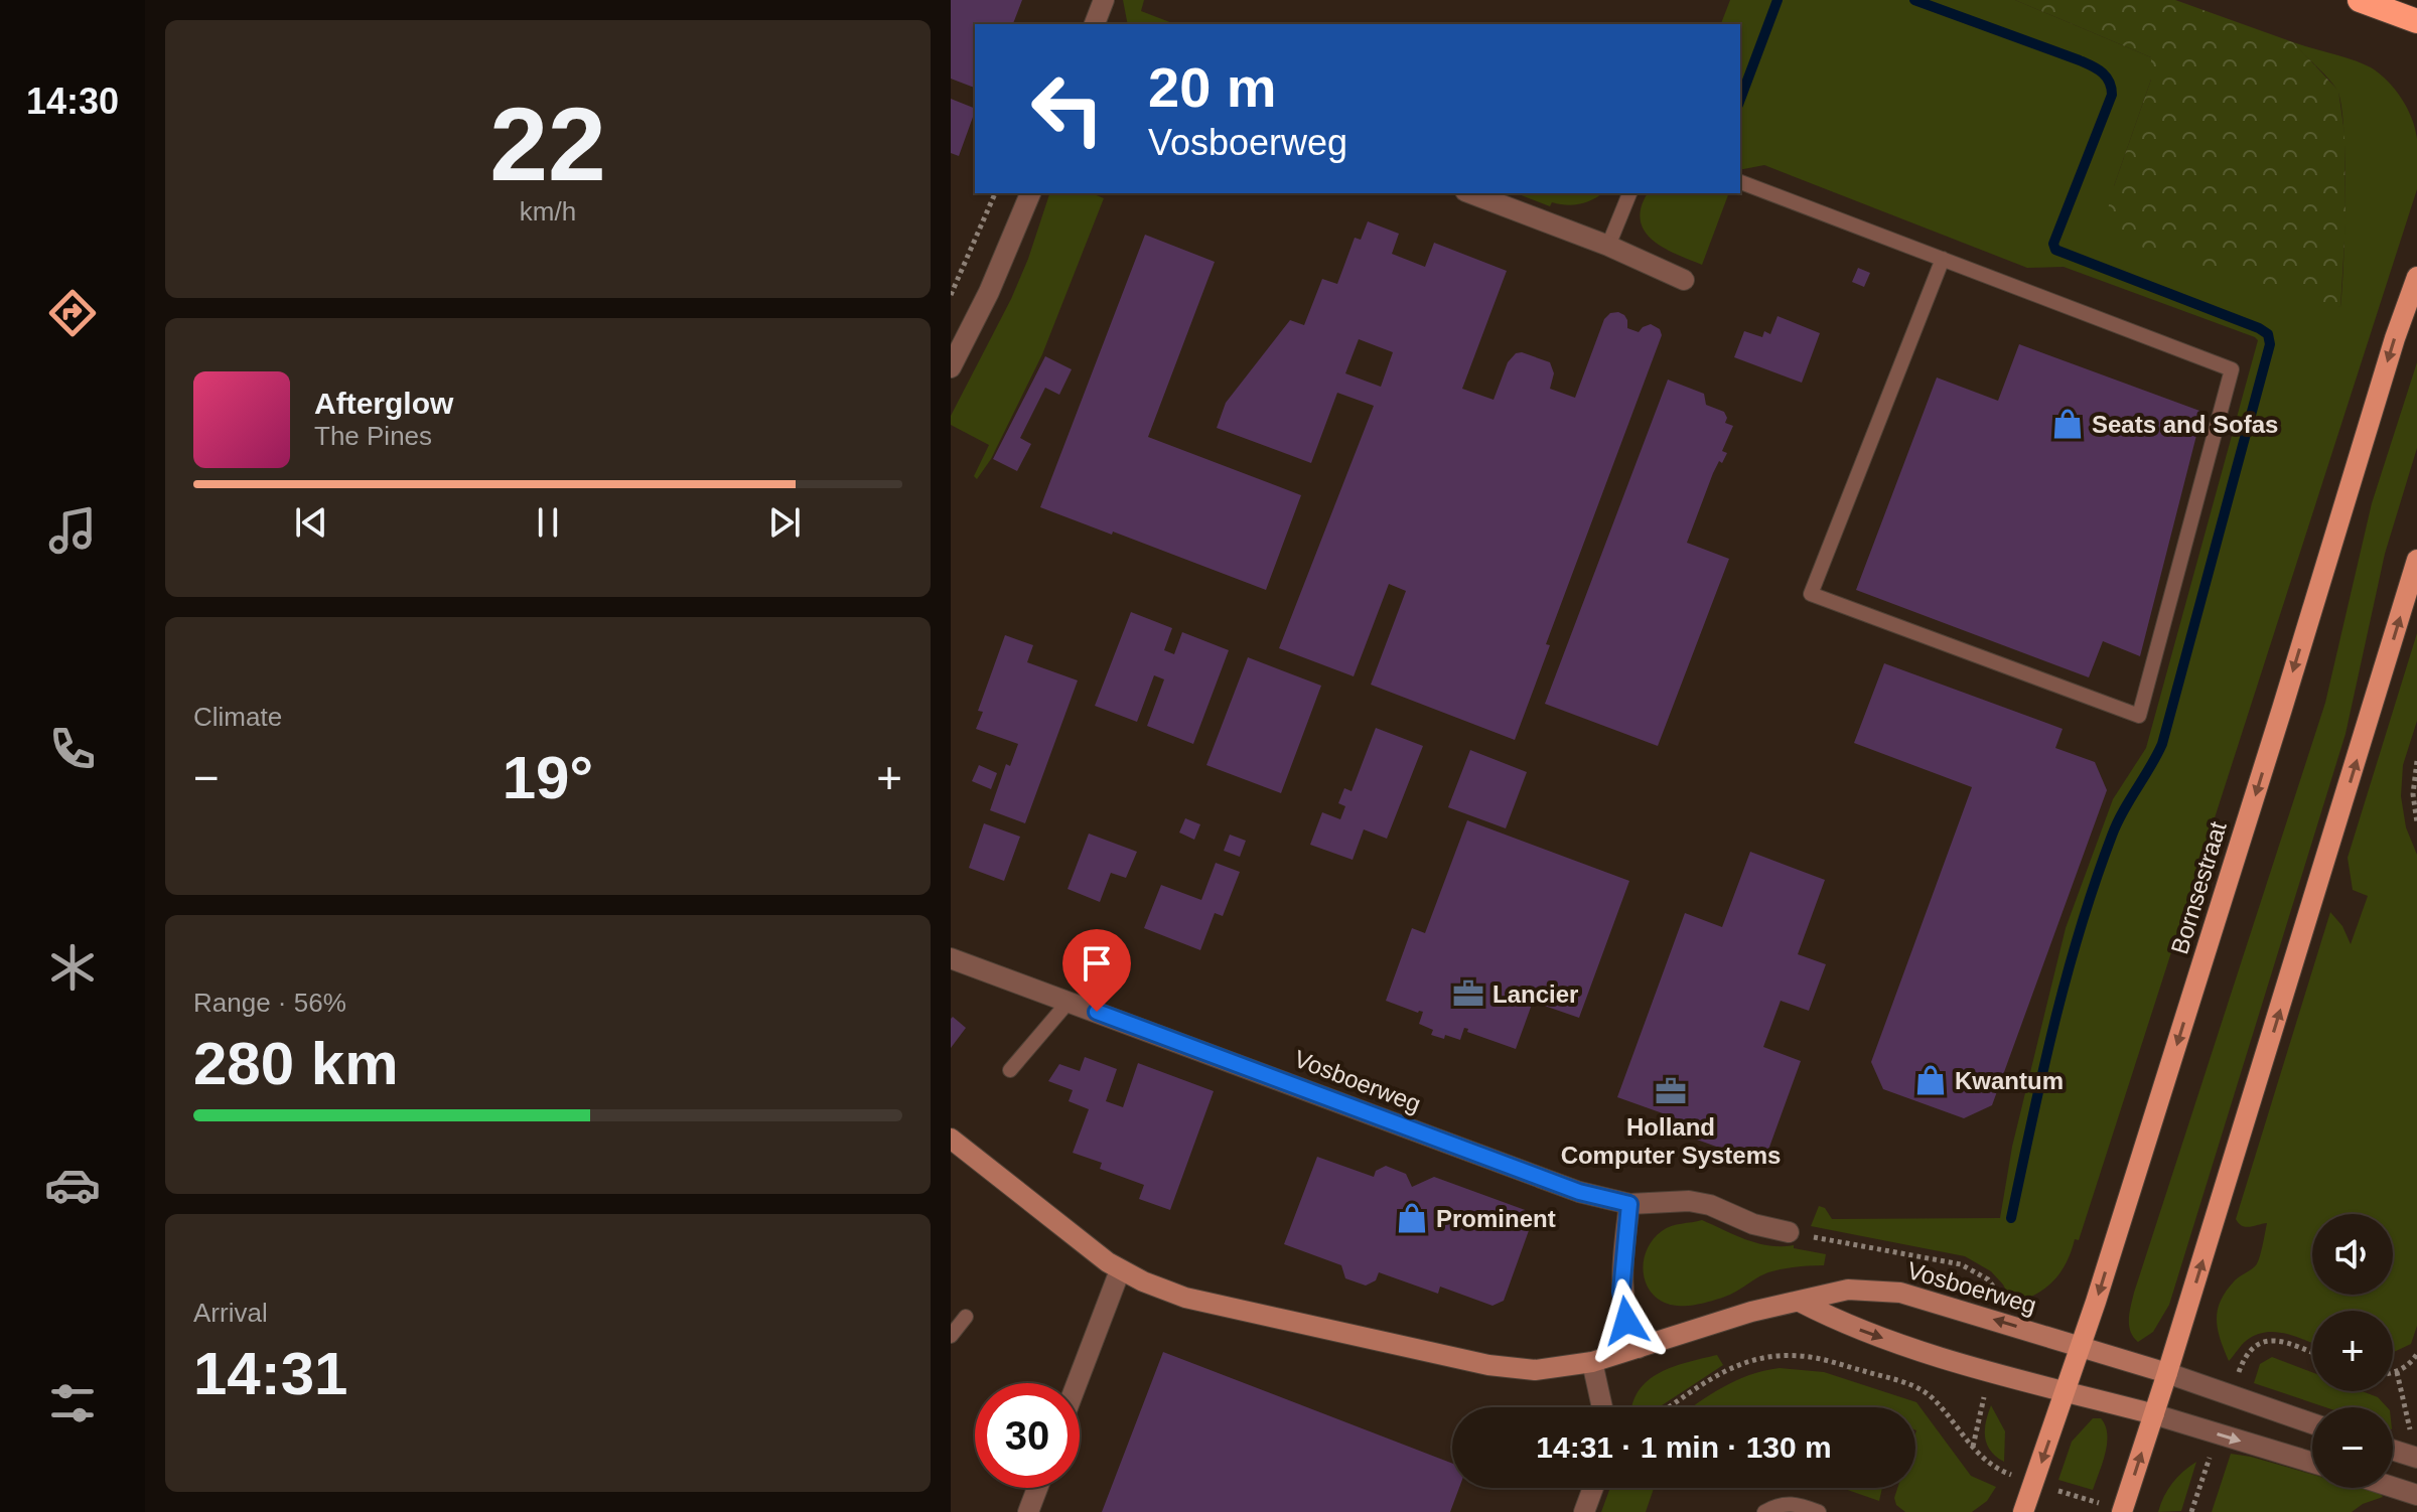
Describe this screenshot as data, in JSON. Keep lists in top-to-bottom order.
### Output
{
  "streets": {
    "main road": ["Bornsestraat"],
    "street": ["Vosboerweg"]
  },
  "crossings": [
    ["Bornsestraat", "Vosboerweg"]
  ],
  "places": {
    "shop": ["Seats and Sofas", "Kwantum", "Prominent"],
    "office": ["Lancier", "Holland Computer Systems"]
  },
  "page": {
    "tabs": "14:30",
    "tile": [
      ["22", "km/h"],
      "Climate",
      ["Range · 56%", "280 km"],
      ["Arrival", "14:31"]
    ],
    "turn": ["20 m", "Vosboerweg"],
    "song": ["Afterglow", "The Pines"],
    "heat": ["−", "19°", "+"],
    "map_buttons": ["+", "−"],
    "limit": "30",
    "trip": "14:31 · 1 min · 130 m"
  }
}
